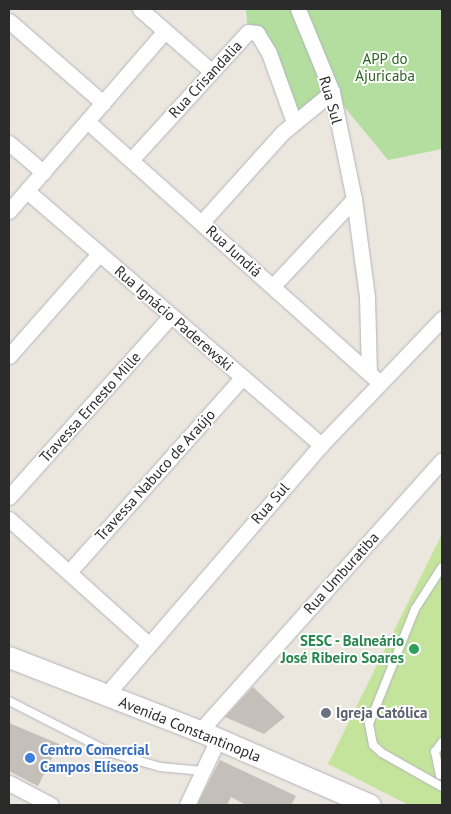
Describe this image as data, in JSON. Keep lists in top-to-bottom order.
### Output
{
  "streets": {
    "street": [
      "Rua Crisandalia",
      "Rua Sul",
      "Rua Jundiá",
      "Rua Ignácio Paderewski",
      "Travessa Ernesto Mille",
      "Travessa Nabuco de Araújo",
      "Rua Umburatiba",
      "Avenida Constantinopla"
    ]
  },
  "crossings": [
    ["Rua Crisandalia", "Rua Jundiá"],
    ["Rua Sul", "Rua Jundiá"],
    ["Rua Sul", "Rua Ignácio Paderewski"],
    ["Rua Sul", "Avenida Constantinopla"],
    ["Rua Ignácio Paderewski", "Travessa Ernesto Mille"],
    ["Rua Ignácio Paderewski", "Travessa Nabuco de Araújo"],
    ["Rua Umburatiba", "Avenida Constantinopla"]
  ],
  "parks": ["APP do Ajuricaba"],
  "places": ["SESC - Balneário José Ribeiro Soares", "Igreja Católica", "Centro Comercial Campos Elíseos"]
}
